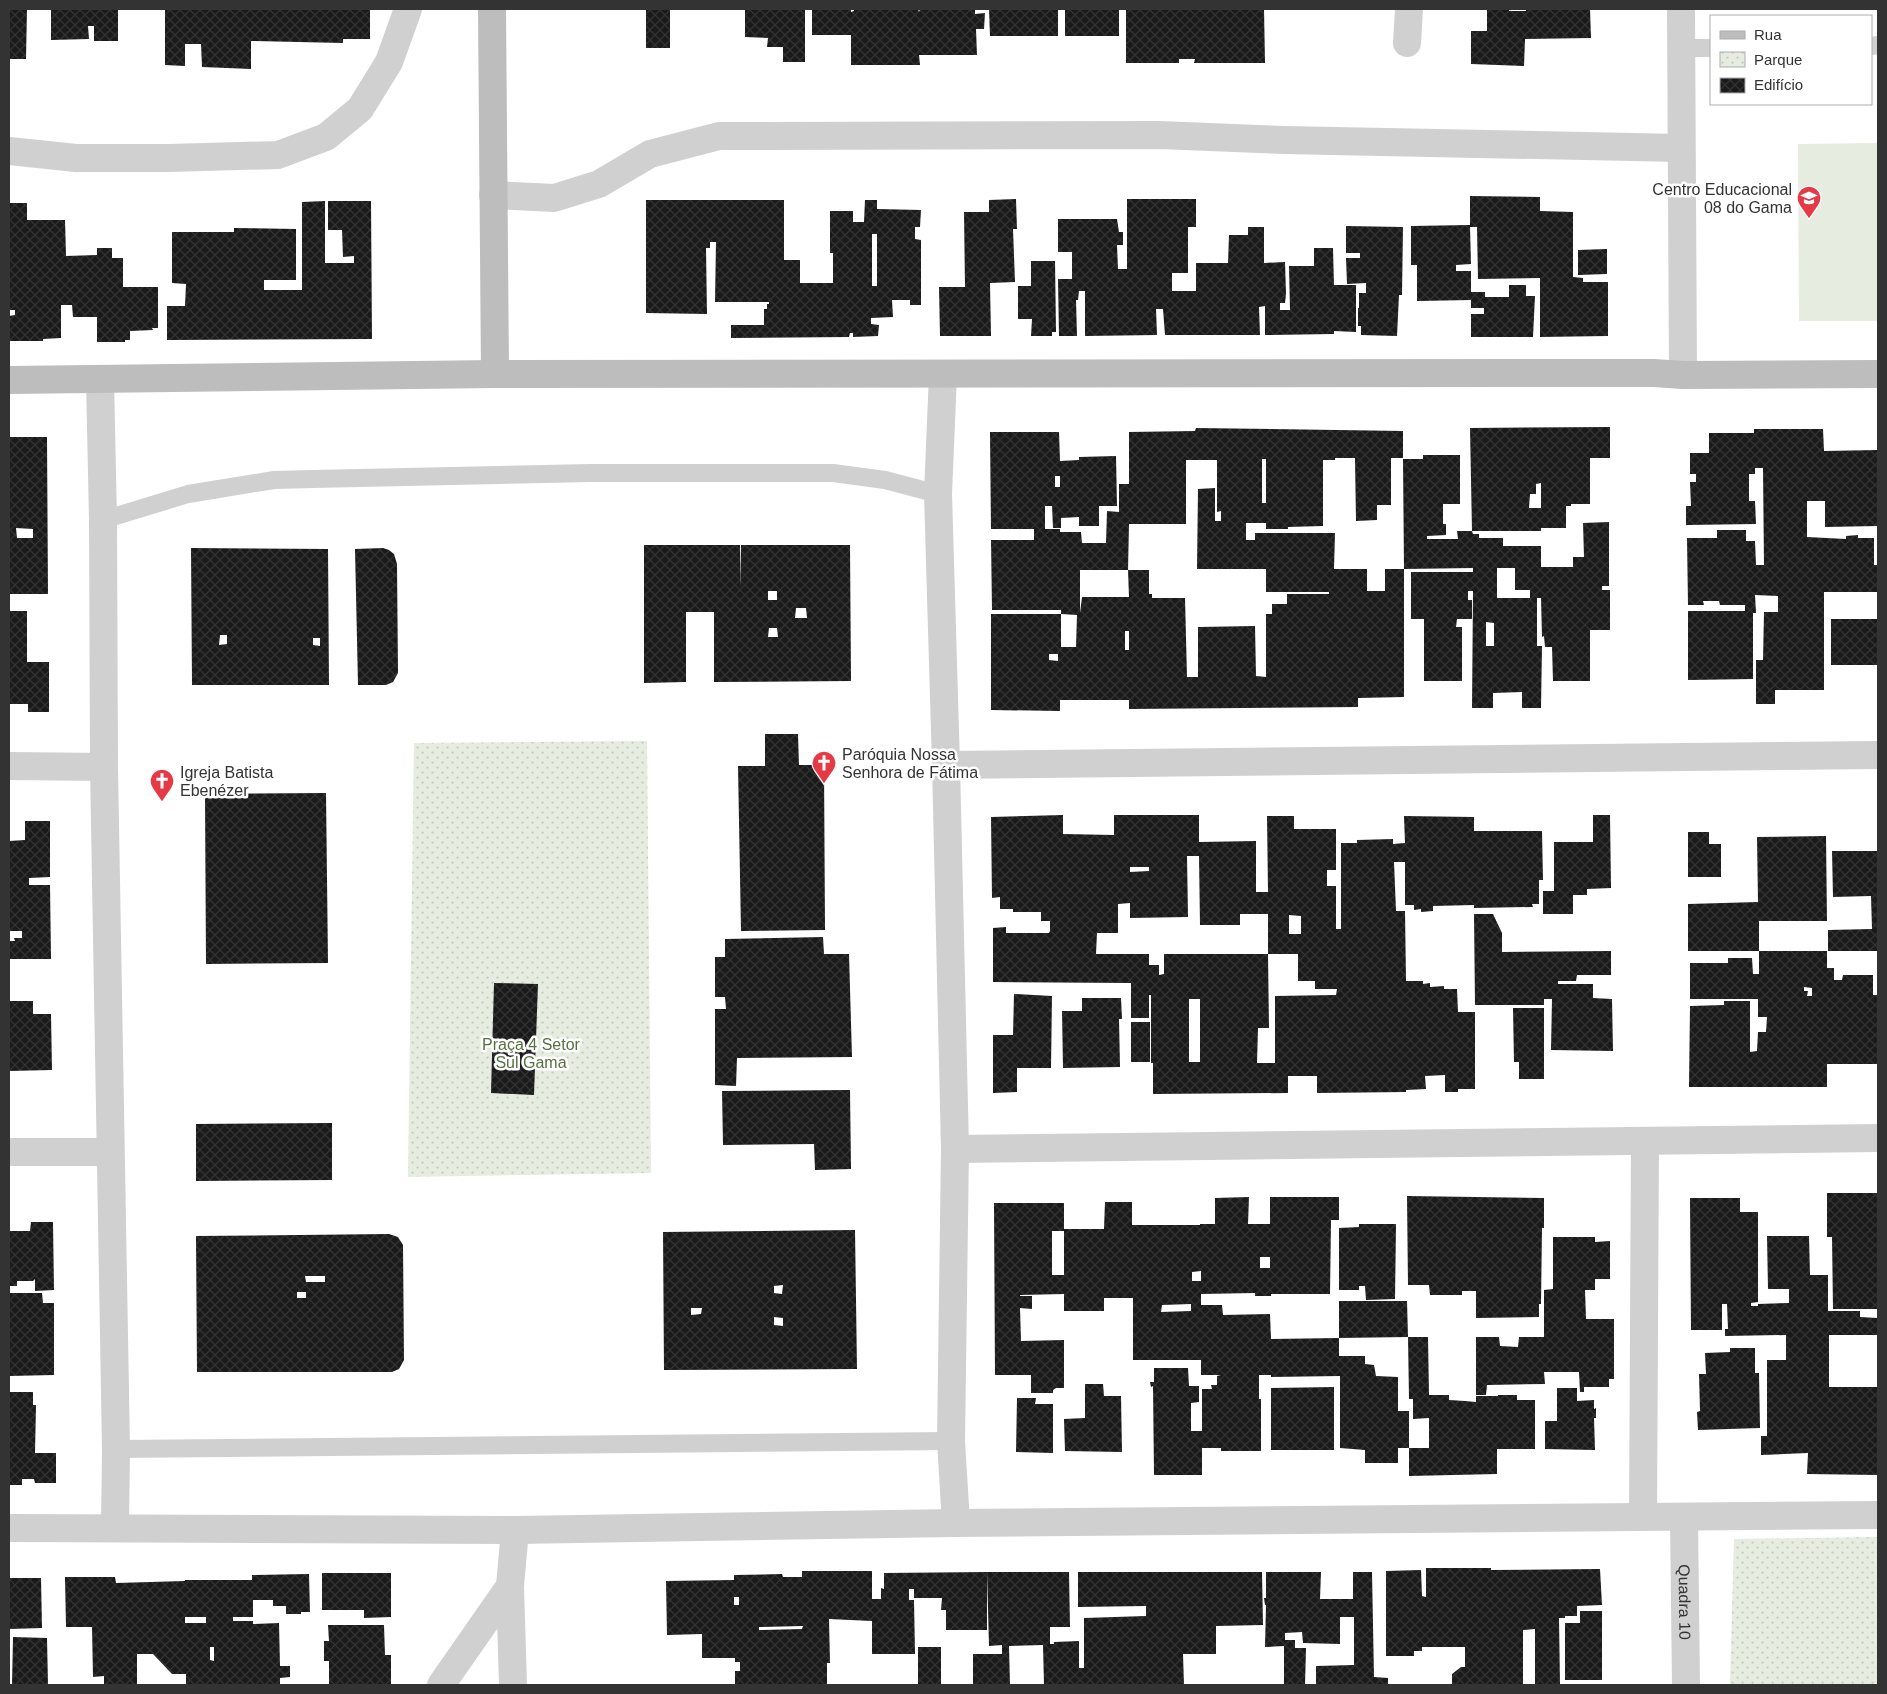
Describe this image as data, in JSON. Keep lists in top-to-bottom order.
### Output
{
  "streets": {
    "street": ["Quadra 10"]
  },
  "parks": ["Praça 4 Setor Sul Gama"],
  "places": {
    "school or university": ["Centro Educacional 08 do Gama"],
    "church": ["Paróquia Nossa Senhora de Fátima", "Igreja Batista Ebenézer"]
  },
  "legend": ["Rua", "Parque", "Edifício"]
}
